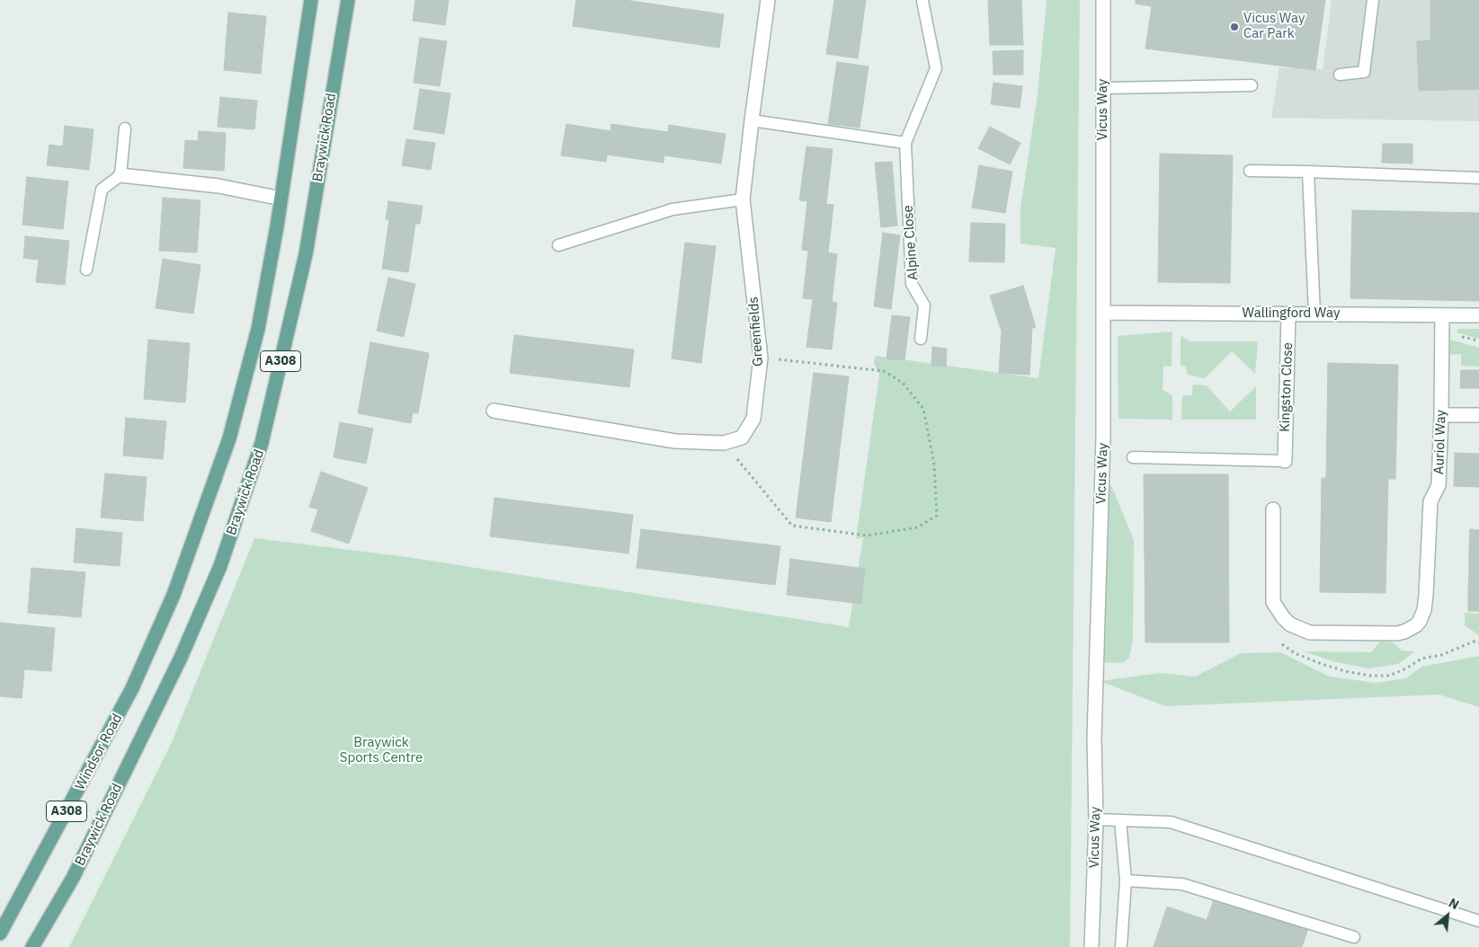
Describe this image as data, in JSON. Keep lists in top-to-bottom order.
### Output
{
  "streets": {
    "main road": ["Braywick Road", "A308", "Windsor Road"],
    "street": [
      "Vicus Way",
      "Wallingford Way",
      "Greenfields",
      "Kingston Close",
      "Auriol Way"
    ],
    "lane": ["Alpine Close"]
  },
  "crossings": [
    ["Vicus Way", "Wallingford Way"],
    ["Wallingford Way", "Kingston Close"],
    ["Wallingford Way", "Auriol Way"],
    ["A308", "Windsor Road"]
  ],
  "parks": ["Braywick Sports Centre"],
  "places": ["Vicus Way Car Park"],
  "north": "top right"
}
